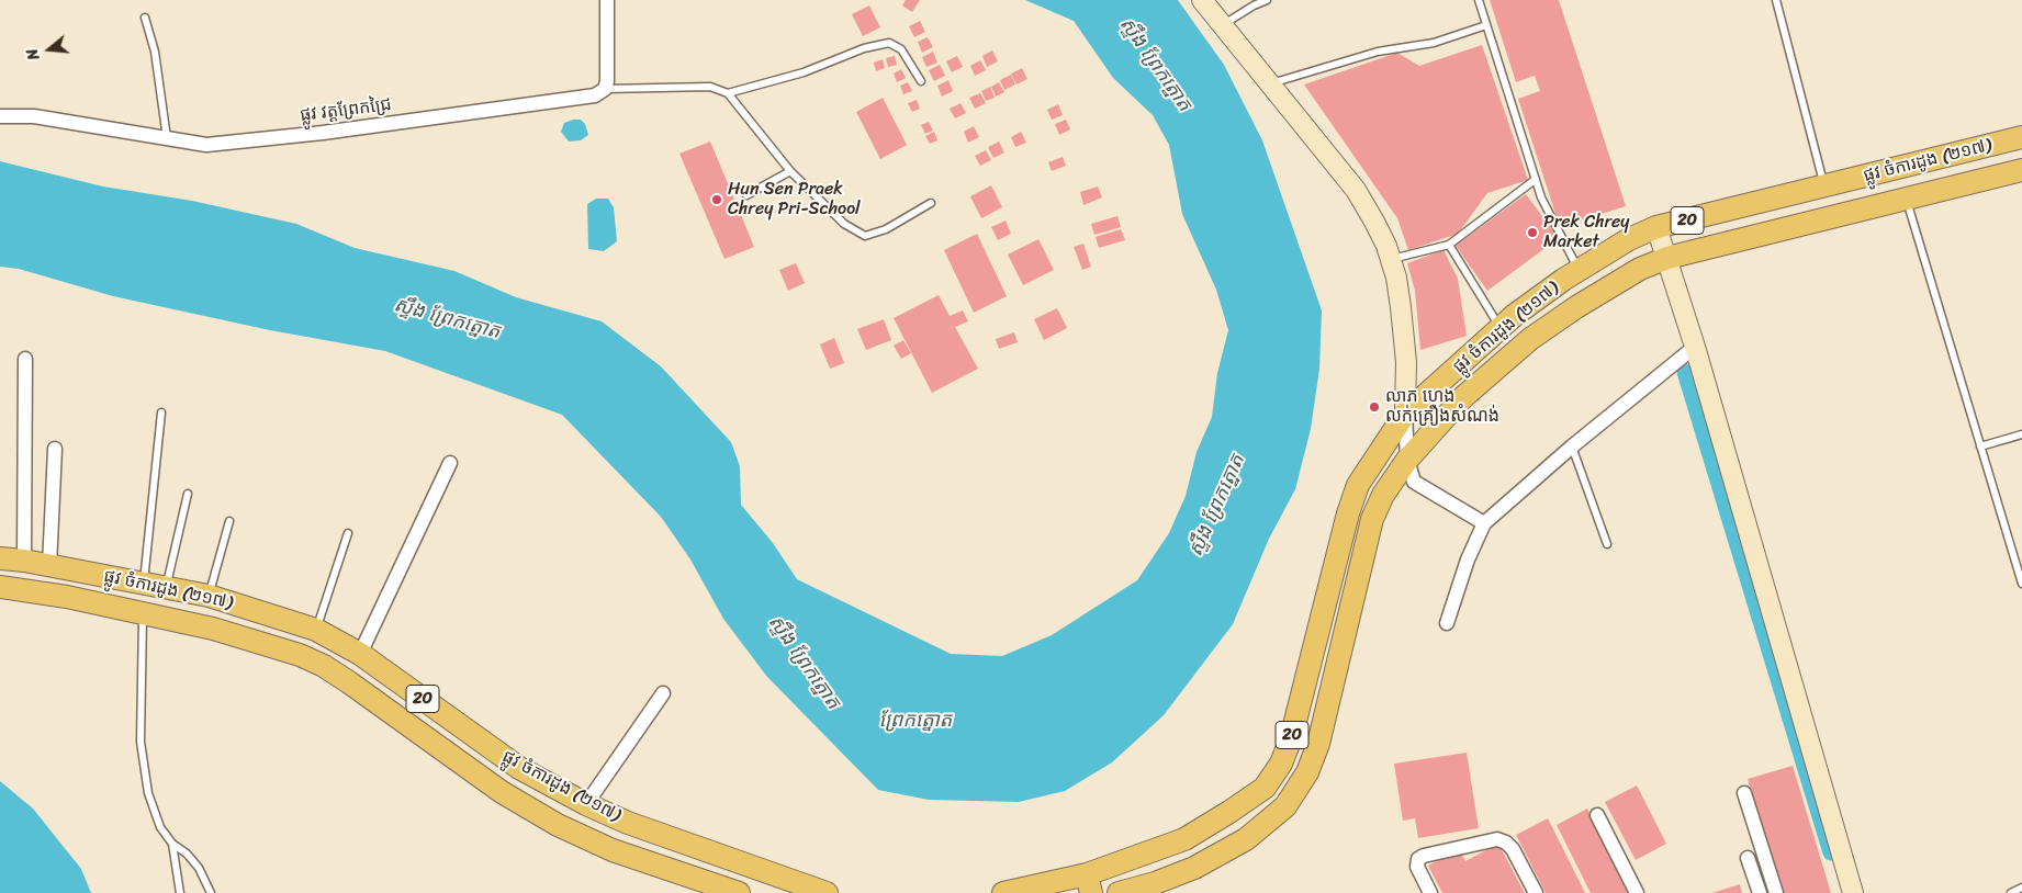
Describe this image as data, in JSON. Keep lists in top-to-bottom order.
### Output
{
  "streets": {
    "main road": ["ផ្លូវ ចំការដូង (២១៧)", "20"],
    "street": ["ផ្លូវ វត្តព្រែកជ្រៃ"]
  },
  "water": ["ស្ទឹង ព្រែកត្នោត", "ព្រែកត្នោត"],
  "places": ["Hun Sen Praek Chrey Pri-School", "Prek Chrey Market", "លាភ ហេង លក់គ្រឿងសំណង់"],
  "north": "left"
}
